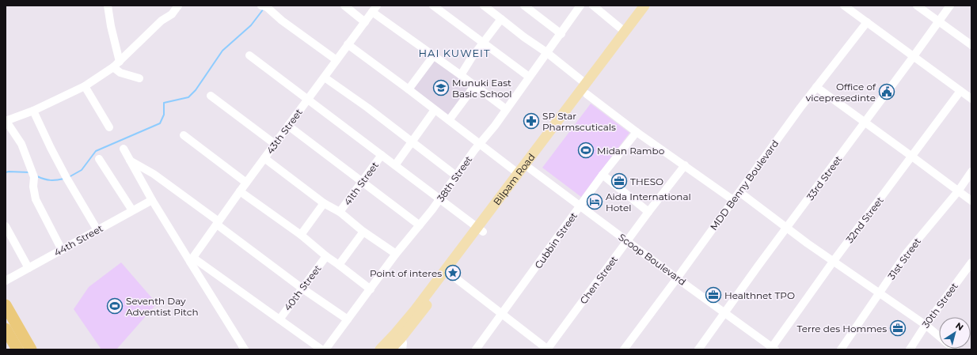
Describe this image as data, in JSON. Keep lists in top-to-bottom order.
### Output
{
  "streets": {
    "main road": ["Bilpam Road"],
    "street": [
      "43th Street",
      "33rd Street",
      "38th Street",
      "41th Street",
      "MDD Benny Boulevard",
      "32nd Street",
      "44th Street",
      "Cubbin Street",
      "31st Street",
      "Scoop Boulevard",
      "Chen Street",
      "40th Street",
      "30th Street"
    ]
  },
  "crossings": [
    ["33rd Street", "Scoop Boulevard"],
    ["Bilpam Road", "Scoop Boulevard"],
    ["MDD Benny Boulevard", "Scoop Boulevard"],
    ["32nd Street", "Scoop Boulevard"],
    ["Cubbin Street", "Scoop Boulevard"],
    ["Scoop Boulevard", "Chen Street"]
  ],
  "districts": ["HAI KUWEIT"],
  "places": {
    "school or university": ["Munuki East Basic School"],
    "public building": ["Office of vicepresedinte"],
    "pharmacy": ["SP Star Pharmscuticals"],
    "sports": ["Midan Rambo", "Seventh Day Adventist Pitch"],
    "office": ["THESO", "Healthnet TPO", "Terre des Hommes"],
    "hotel": ["Aida International Hotel"],
    "place": ["Point of interes"]
  },
  "north": "top right"
}
